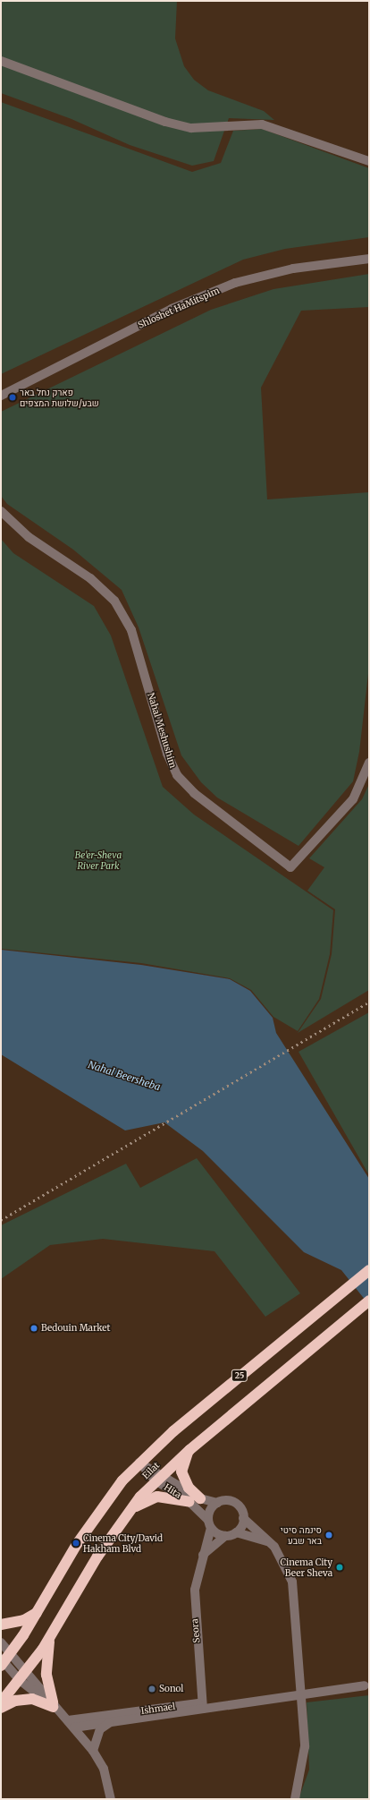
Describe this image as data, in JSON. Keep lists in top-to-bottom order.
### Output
{
  "streets": {
    "highway": ["25", "Eilat"],
    "street": [
      "Shloshet HaMitspim",
      "Nahal Meshushim",
      "Hita",
      "Seora",
      "Ishmael"
    ]
  },
  "crossings": [
    ["Eilat", "Hita"],
    ["Hita", "Seora"],
    ["Hita", "Ishmael"],
    ["Seora", "Ishmael"]
  ],
  "water": ["Nahal Beersheba"],
  "parks": ["Be'er-Sheva River Park"],
  "places": [
    "פארק נחל באר שבע/שלושת המצפים",
    "Bedouin Market",
    "סינמה סיטי באר שבע",
    "Cinema City/David Hakham Blvd",
    "Cinema City Beer Sheva",
    "Sonol"
  ]
}
